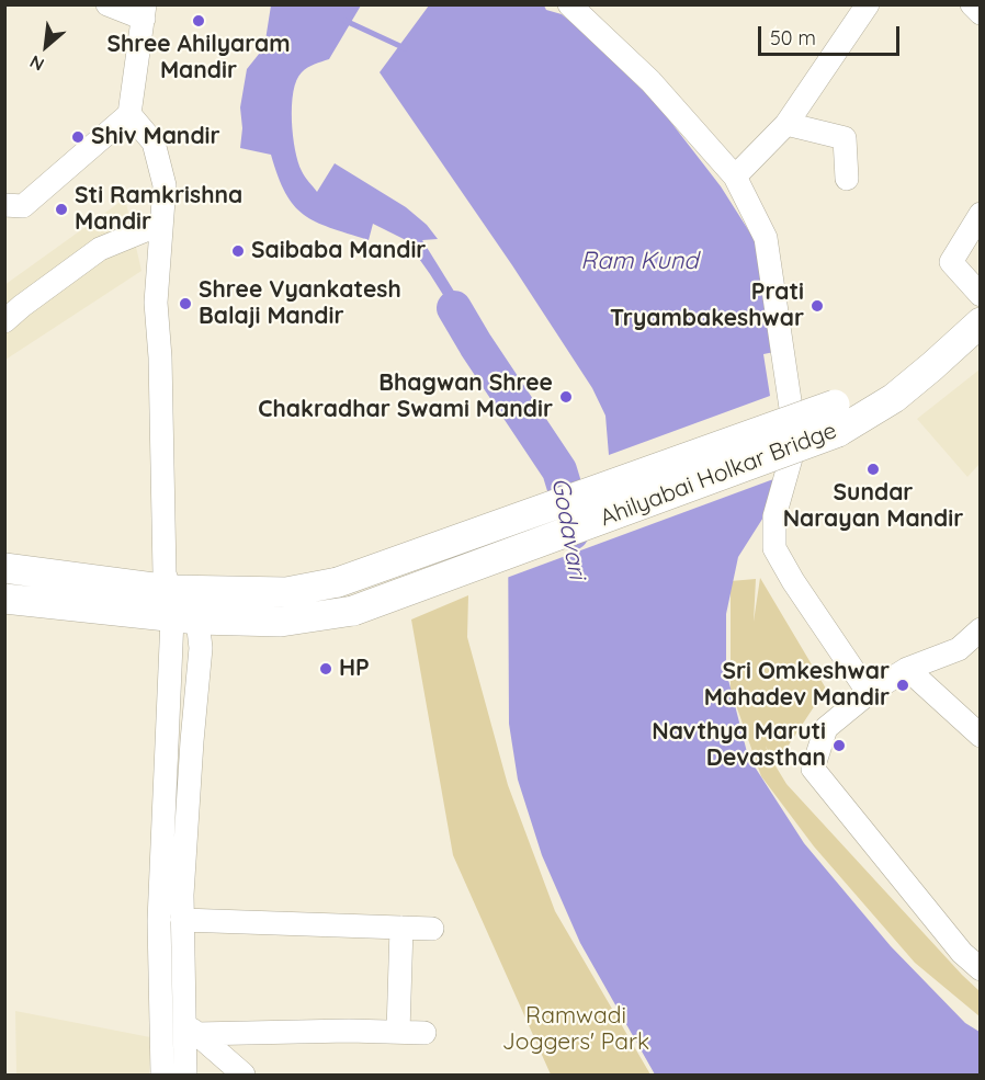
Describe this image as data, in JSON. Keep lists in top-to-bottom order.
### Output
{
  "streets": {
    "main road": ["Ahilyabai Holkar Bridge"]
  },
  "water": ["Ram Kund", "Godavari"],
  "parks": ["Ramwadi Joggers' Park"],
  "places": [
    "Shree Ahilyaram Mandir",
    "Shiv Mandir",
    "Sti Ramkrishna Mandir",
    "Saibaba Mandir",
    "Shree Vyankatesh Balaji Mandir",
    "Prati Tryambakeshwar",
    "Bhagwan Shree Chakradhar Swami Mandir",
    "Sundar Narayan Mandir",
    "HP",
    "Sri Omkeshwar Mahadev Mandir",
    "Navthya Maruti Devasthan"
  ],
  "scale_bar": "50 m",
  "north": "bottom left"
}
